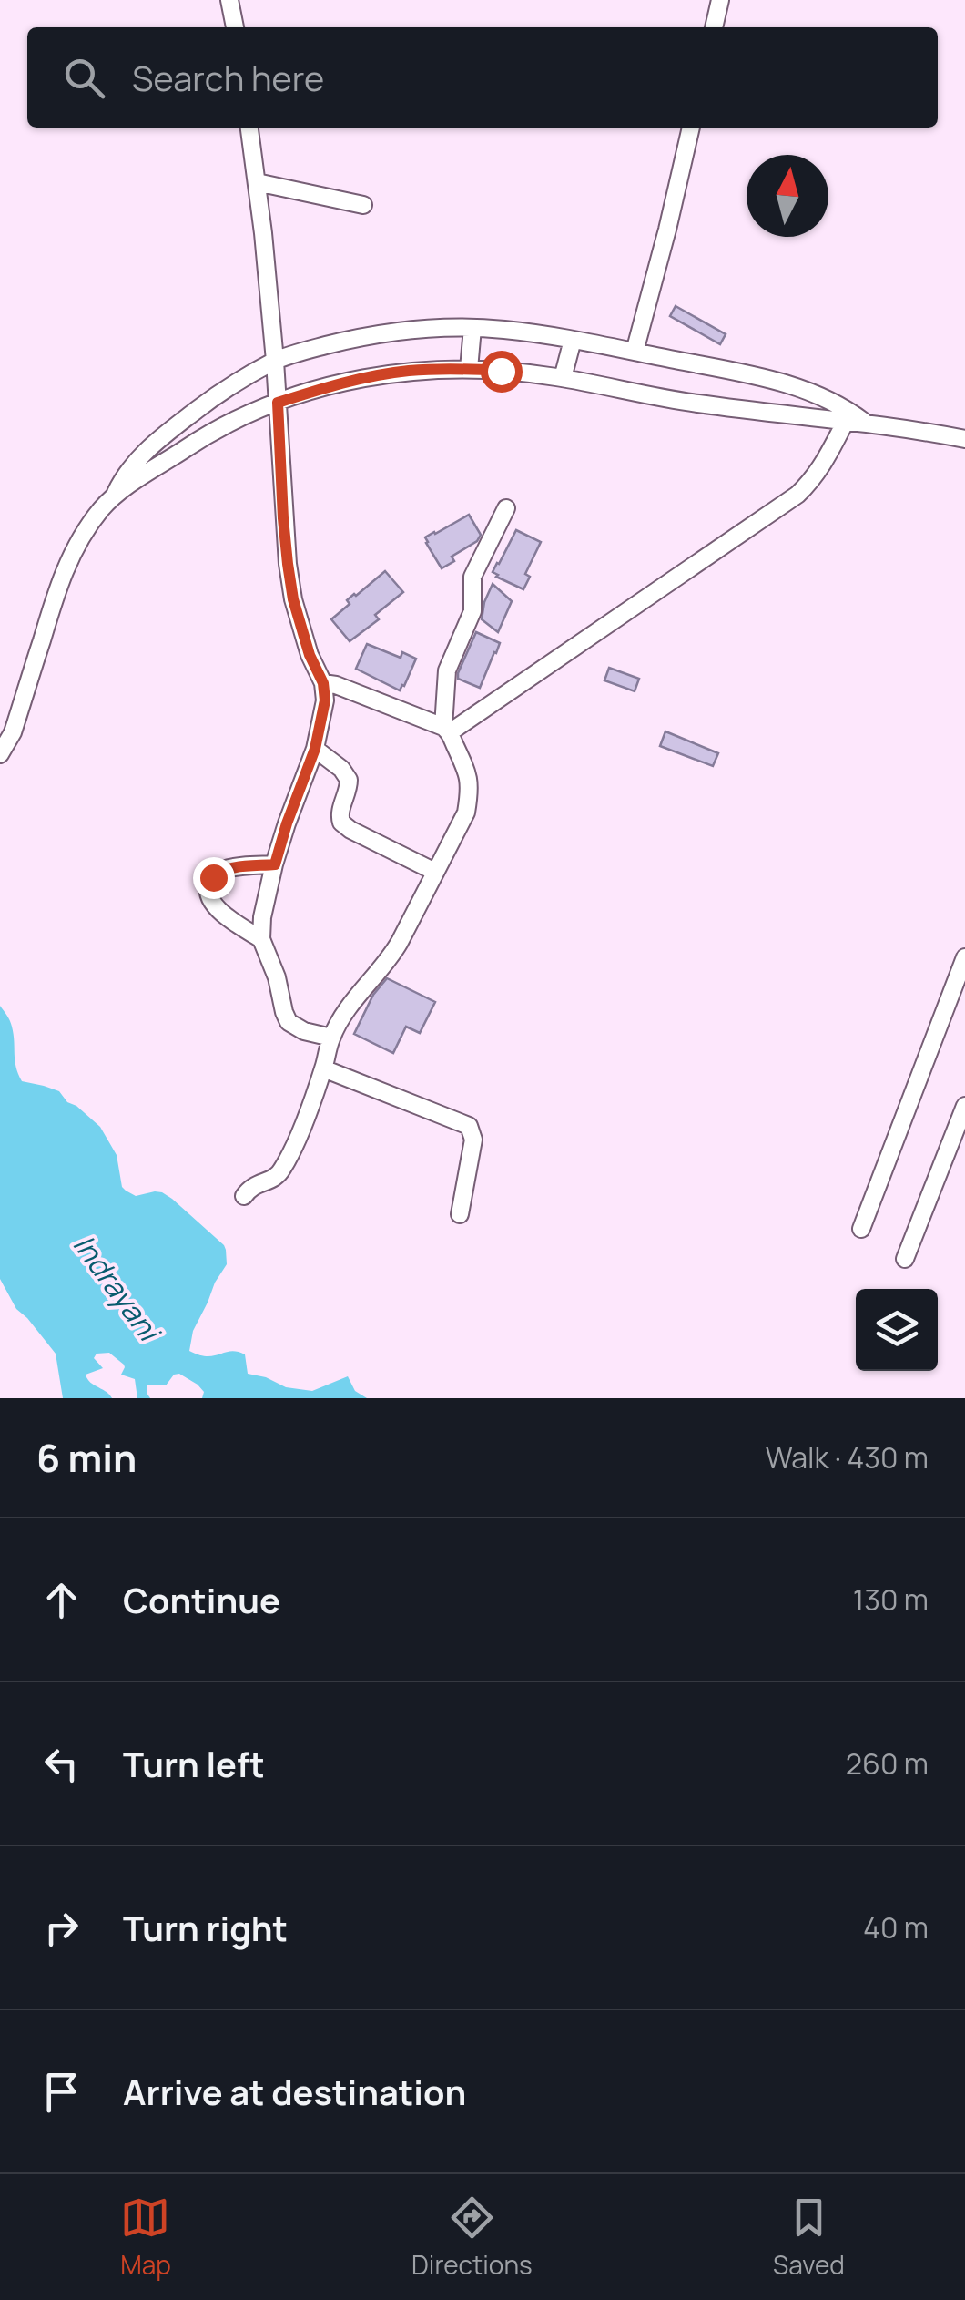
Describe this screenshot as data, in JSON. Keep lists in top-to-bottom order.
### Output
{
  "water": ["Indrayani"],
  "north": "top",
  "page": {
    "search": "Search here",
    "heading": ["6 min", "Walk · 430 m"],
    "list": [
      ["Continue", "130 m"],
      ["Turn left", "260 m"],
      ["Turn right", "40 m"],
      "Arrive at destination"
    ],
    "nav": ["Map", "Directions", "Saved"]
  }
}
